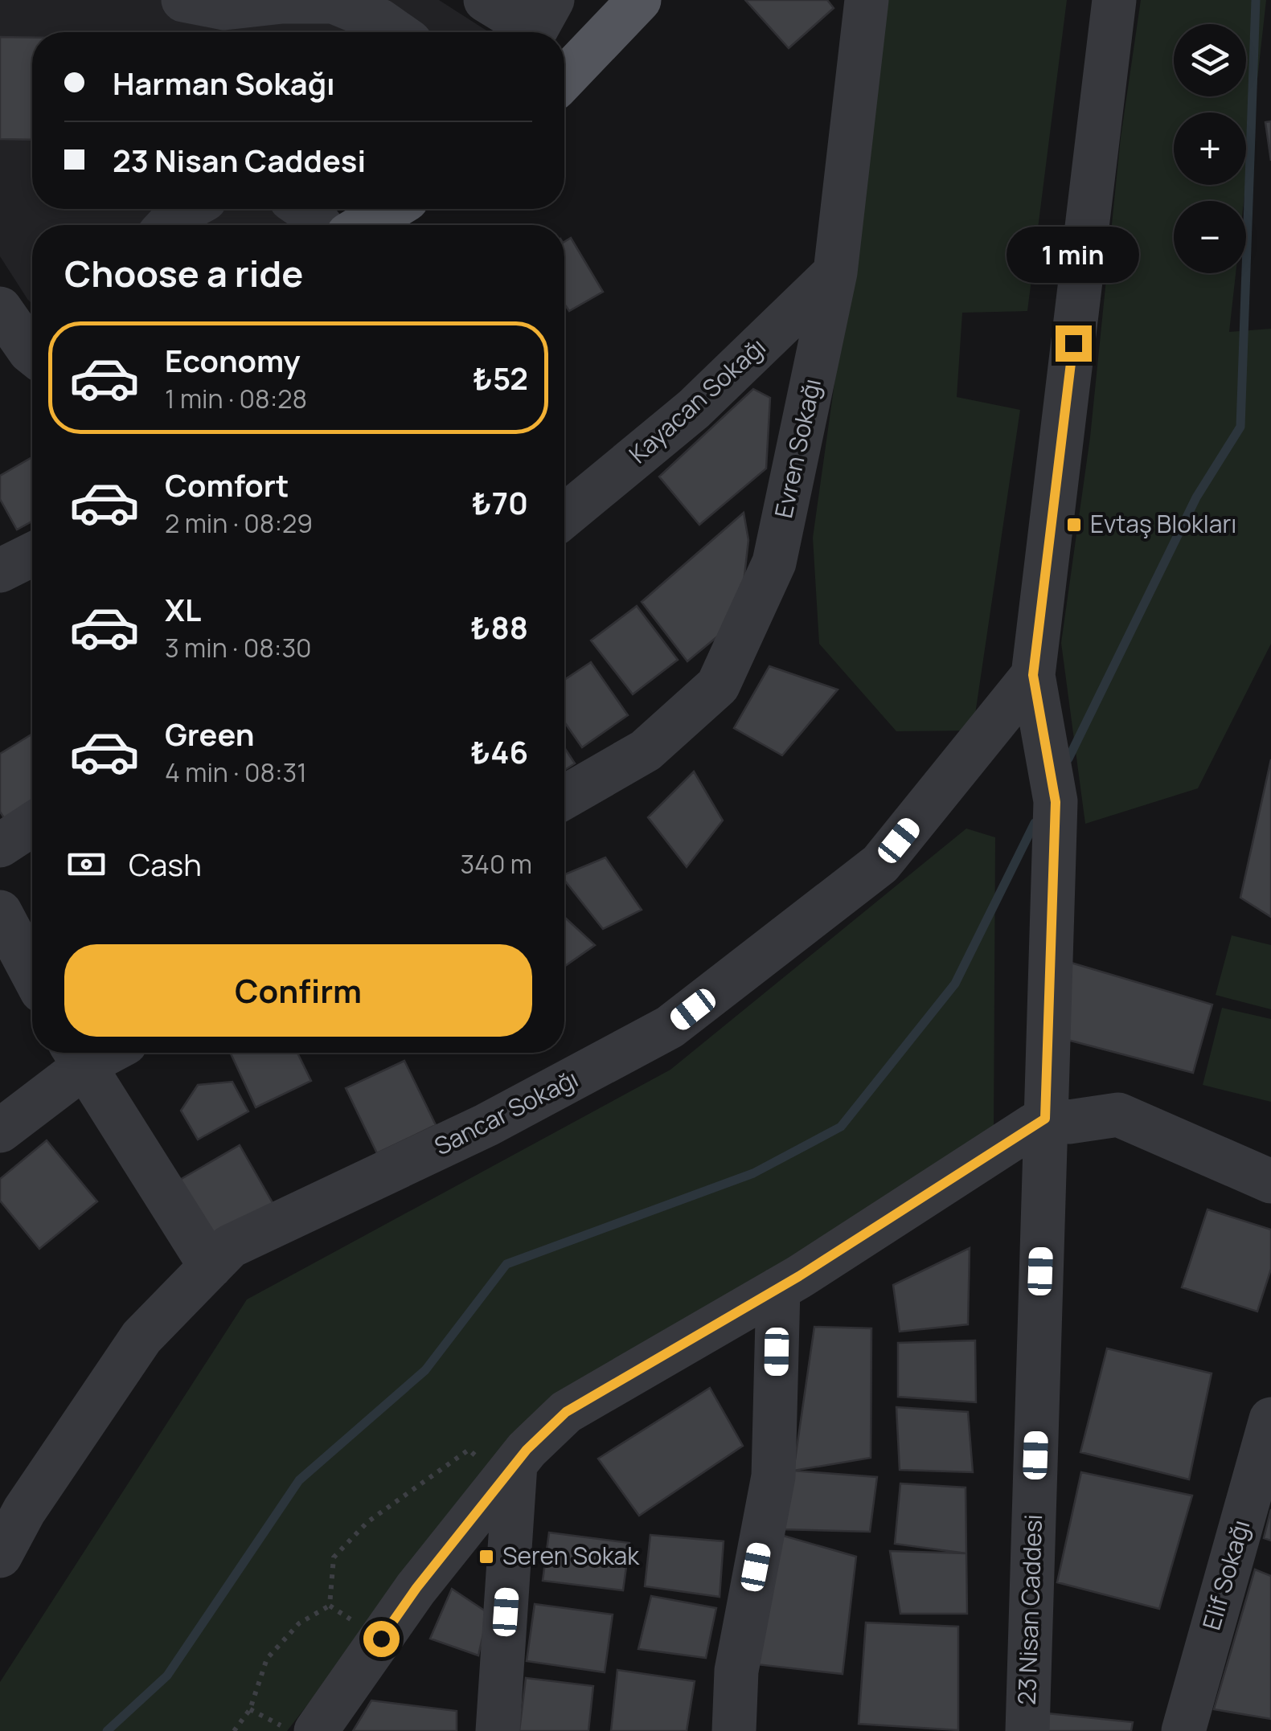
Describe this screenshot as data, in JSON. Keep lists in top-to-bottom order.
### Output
{
  "streets": {
    "street": [
      "Kayacan Sokağı",
      "Evren Sokağı",
      "Sancar Sokağı",
      "Elif Sokağı",
      "23 Nisan Caddesi"
    ]
  },
  "crossings": [
    ["Kayacan Sokağı", "Evren Sokağı"],
    ["Sancar Sokağı", "23 Nisan Caddesi"]
  ],
  "places": {
    "transit": ["Evtaş Blokları", "Seren Sokak"]
  },
  "page": {
    "map_buttons": ["+", "−"],
    "banner": ["Harman Sokağı", "23 Nisan Caddesi"],
    "heading": "Choose a ride",
    "bubble": "1 min",
    "list": [
      {
        "name": "Economy",
        "note": "1 min · 08:28",
        "value": "₺52"
      },
      {
        "name": "Comfort",
        "note": "2 min · 08:29",
        "value": "₺70"
      },
      {
        "name": "XL",
        "note": "3 min · 08:30",
        "value": "₺88"
      },
      {
        "name": "Green",
        "note": "4 min · 08:31",
        "value": "₺46"
      }
    ],
    "pay": ["Cash", "340 m"],
    "buttons": "Confirm"
  }
}
